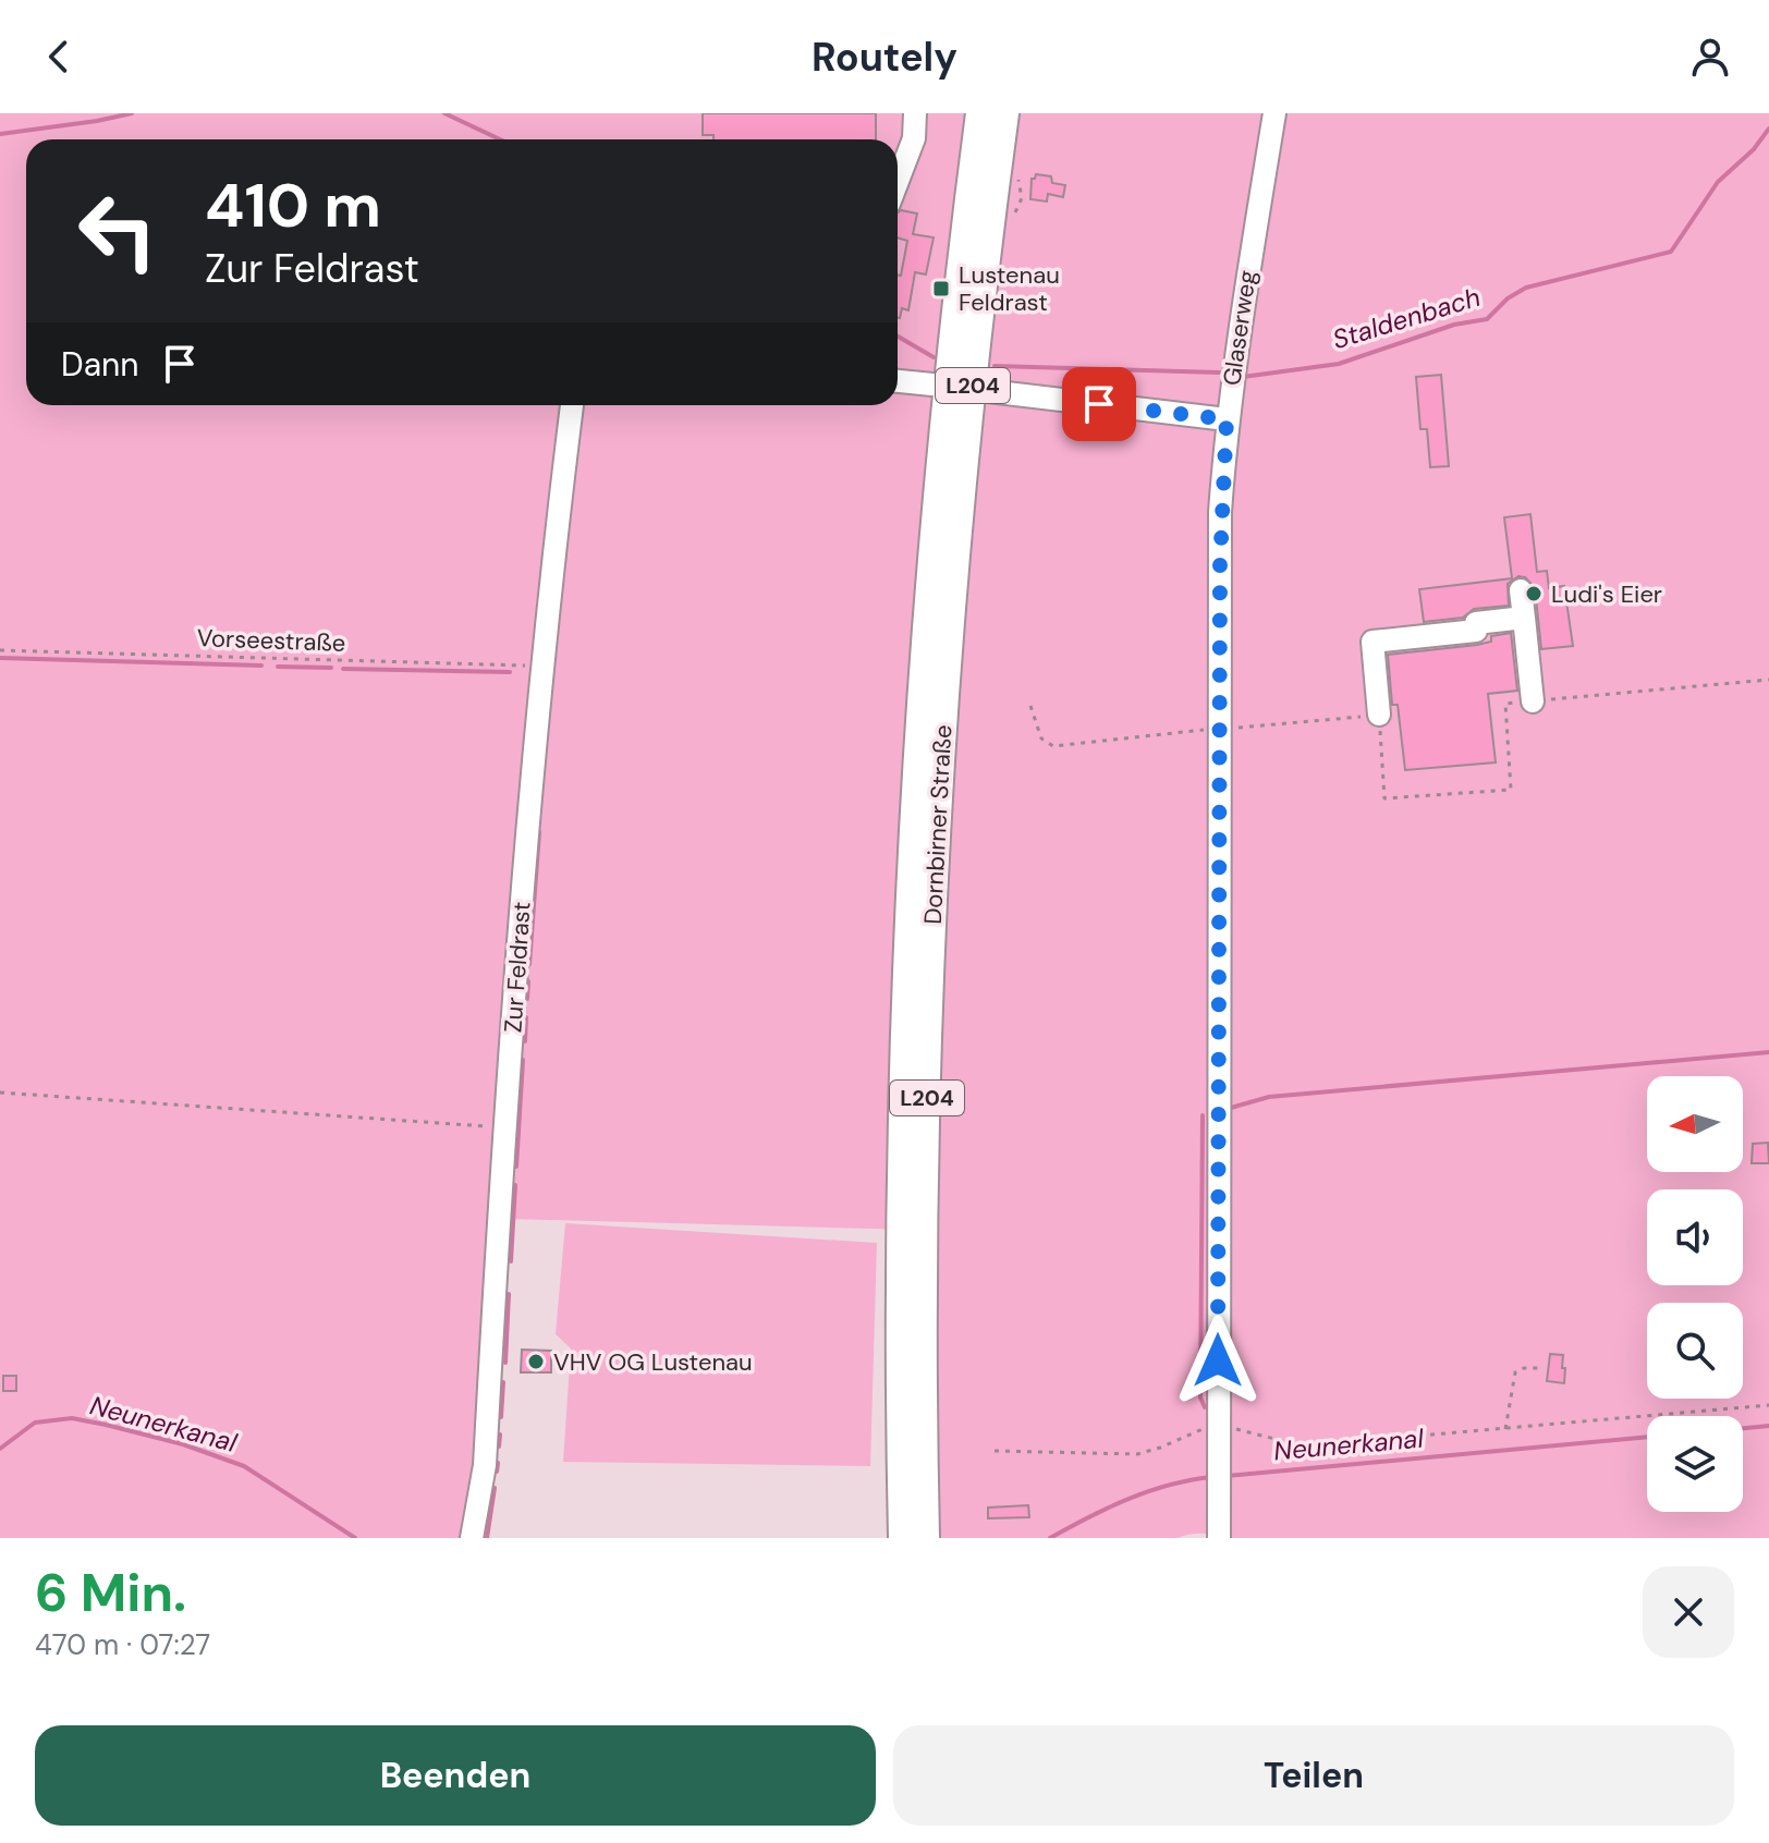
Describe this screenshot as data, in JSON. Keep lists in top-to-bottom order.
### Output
{
  "streets": {
    "main road": ["L204", "Dornbirner Straße"],
    "street": ["Glaserweg", "Zur Feldrast"],
    "path": ["Vorseestraße"]
  },
  "crossings": [
    ["Vorseestraße", "Zur Feldrast"]
  ],
  "water": ["Staldenbach", "Neunerkanal"],
  "places": {
    "transit": ["Lustenau Feldrast"],
    "other": ["Ludi's Eier", "VHV OG Lustenau"]
  },
  "north": "left",
  "page": {
    "header": "Routely",
    "turn": ["410 m", "Zur Feldrast"],
    "then": "Dann",
    "heading": ["6 Min.", "470 m · 07:27"],
    "buttons": ["Beenden", "Teilen"]
  }
}
